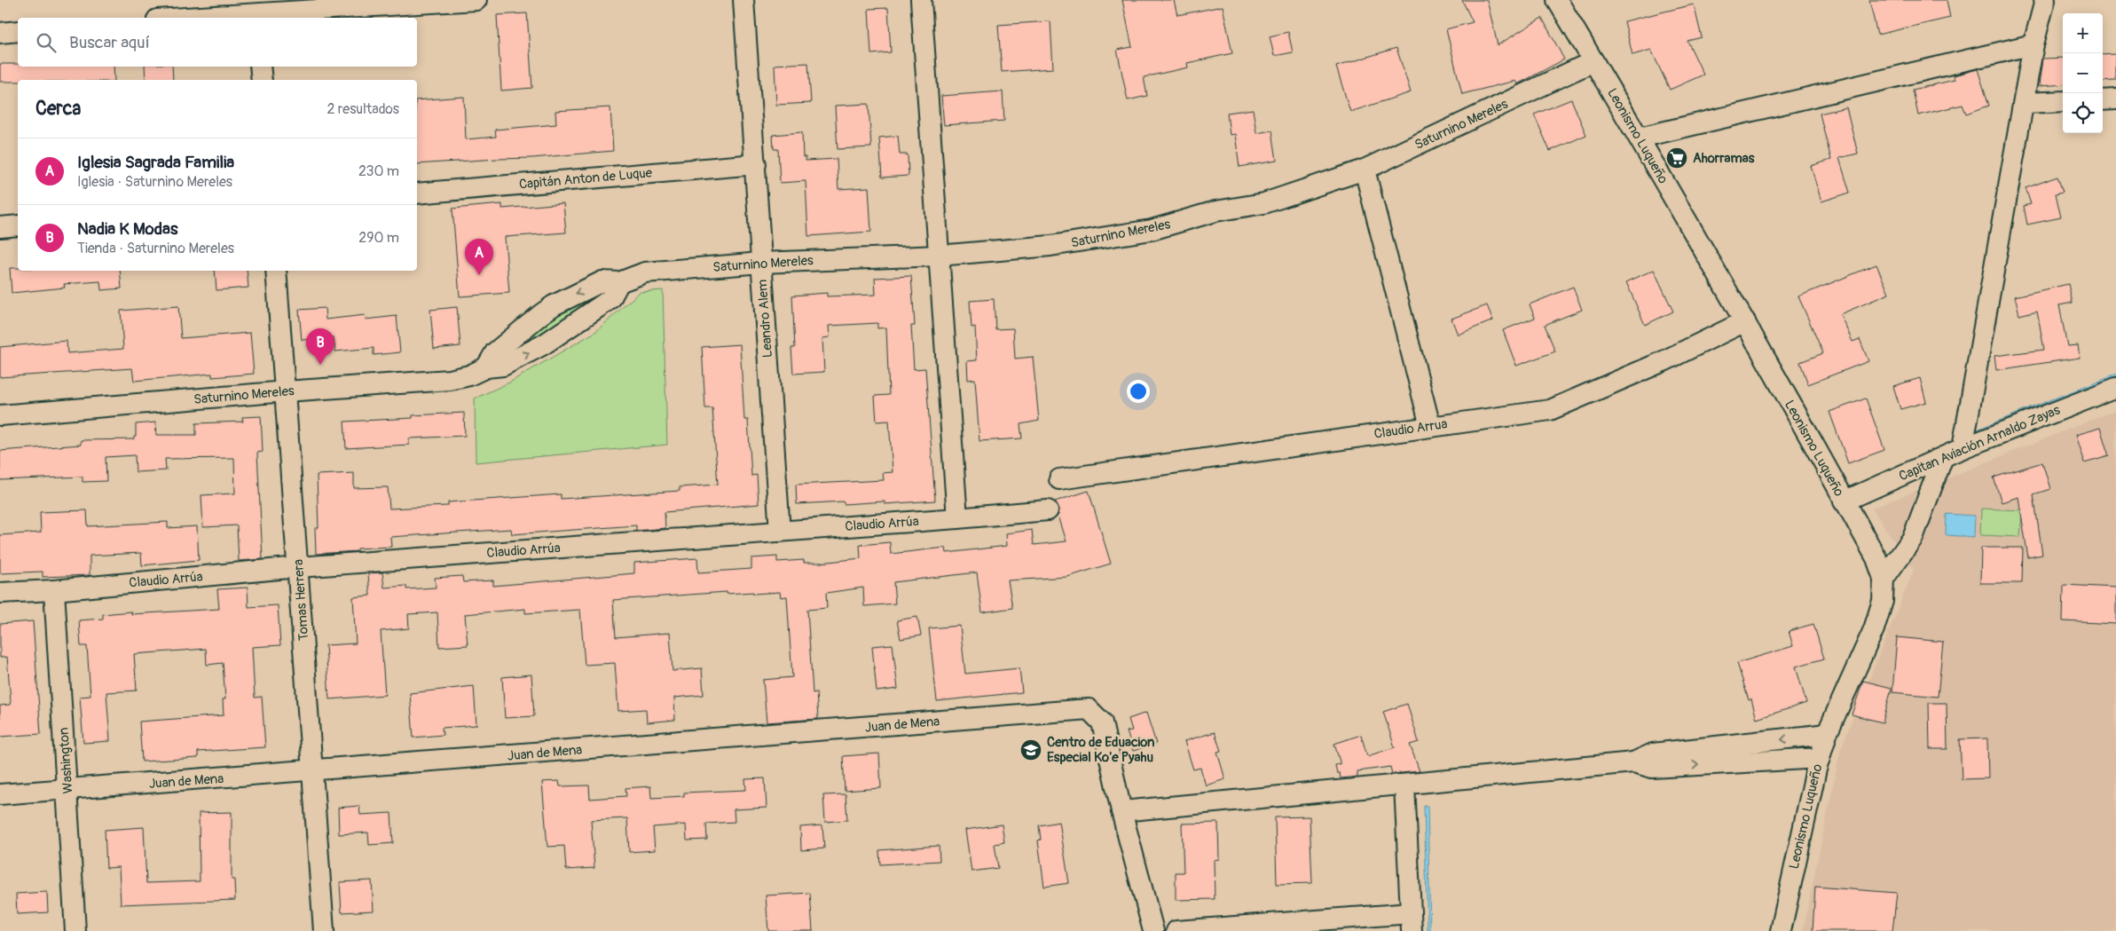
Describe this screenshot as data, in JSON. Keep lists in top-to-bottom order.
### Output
{
  "streets": {
    "street": [
      "Saturnino Mereles",
      "Leonismo Luqueño",
      "Capitán Anton de Luque",
      "Leandro Alem",
      "Claudio Arrua",
      "Capitan Aviación Arnaldo Zayas",
      "Claudio Arrúa",
      "Tomas Herrera",
      "Juan de Mena",
      "Washington"
    ]
  },
  "crossings": [
    ["Saturnino Mereles", "Leonismo Luqueño"],
    ["Saturnino Mereles", "Leandro Alem"],
    ["Saturnino Mereles", "Tomas Herrera"],
    ["Leonismo Luqueño", "Claudio Arrua"],
    ["Leonismo Luqueño", "Capitan Aviación Arnaldo Zayas"],
    ["Capitán Anton de Luque", "Leandro Alem"],
    ["Leandro Alem", "Claudio Arrúa"],
    ["Claudio Arrúa", "Tomas Herrera"],
    ["Claudio Arrúa", "Washington"],
    ["Tomas Herrera", "Juan de Mena"],
    ["Juan de Mena", "Washington"]
  ],
  "places": {
    "supermarket": ["Ahorramas"],
    "school or university": ["Centro de Eduacion Especial Ko'e Pyahu"]
  },
  "page": {
    "map_buttons": ["+", "−"],
    "search": "Buscar aquí",
    "heading": ["Cerca", "2 resultados"],
    "list": [
      {
        "mark": "A",
        "name": "Iglesia Sagrada Familia",
        "note": "Iglesia · Saturnino Mereles",
        "value": "230 m"
      },
      {
        "mark": "B",
        "name": "Nadia K Modas",
        "note": "Tienda · Saturnino Mereles",
        "value": "290 m"
      }
    ],
    "pins": ["A", "B"]
  }
}
